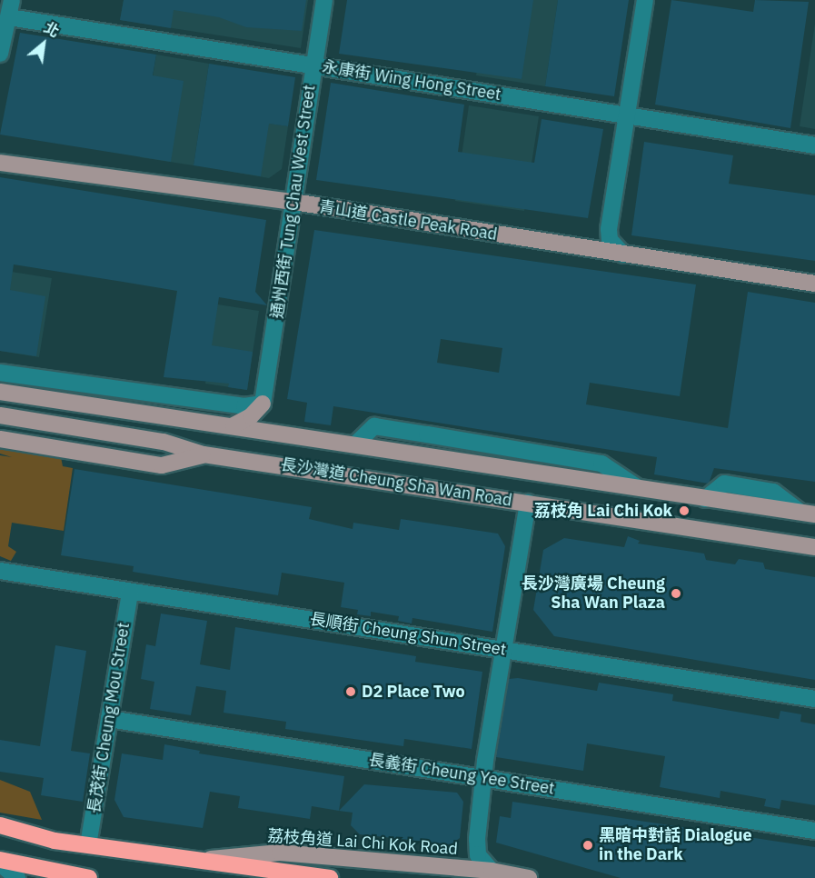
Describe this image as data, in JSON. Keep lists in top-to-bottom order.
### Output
{
  "streets": {
    "highway": ["荔枝角道 Lai Chi Kok Road"],
    "main road": ["青山道 Castle Peak Road", "長沙灣道 Cheung Sha Wan Road"],
    "street": [
      "永康街 Wing Hong Street",
      "通州西街 Tung Chau West Street",
      "長順街 Cheung Shun Street",
      "長茂街 Cheung Mou Street",
      "長義街 Cheung Yee Street"
    ]
  },
  "crossings": [
    ["永康街 Wing Hong Street", "通州西街 Tung Chau West Street"],
    ["通州西街 Tung Chau West Street", "青山道 Castle Peak Road"],
    ["長順街 Cheung Shun Street", "長茂街 Cheung Mou Street"],
    ["長茂街 Cheung Mou Street", "長義街 Cheung Yee Street"],
    ["長茂街 Cheung Mou Street", "荔枝角道 Lai Chi Kok Road"]
  ],
  "places": [
    "荔枝角 Lai Chi Kok",
    "長沙灣廣場 Cheung Sha Wan Plaza",
    "D2 Place Two",
    "黑暗中對話 Dialogue in the Dark"
  ],
  "north": "top right"
}
